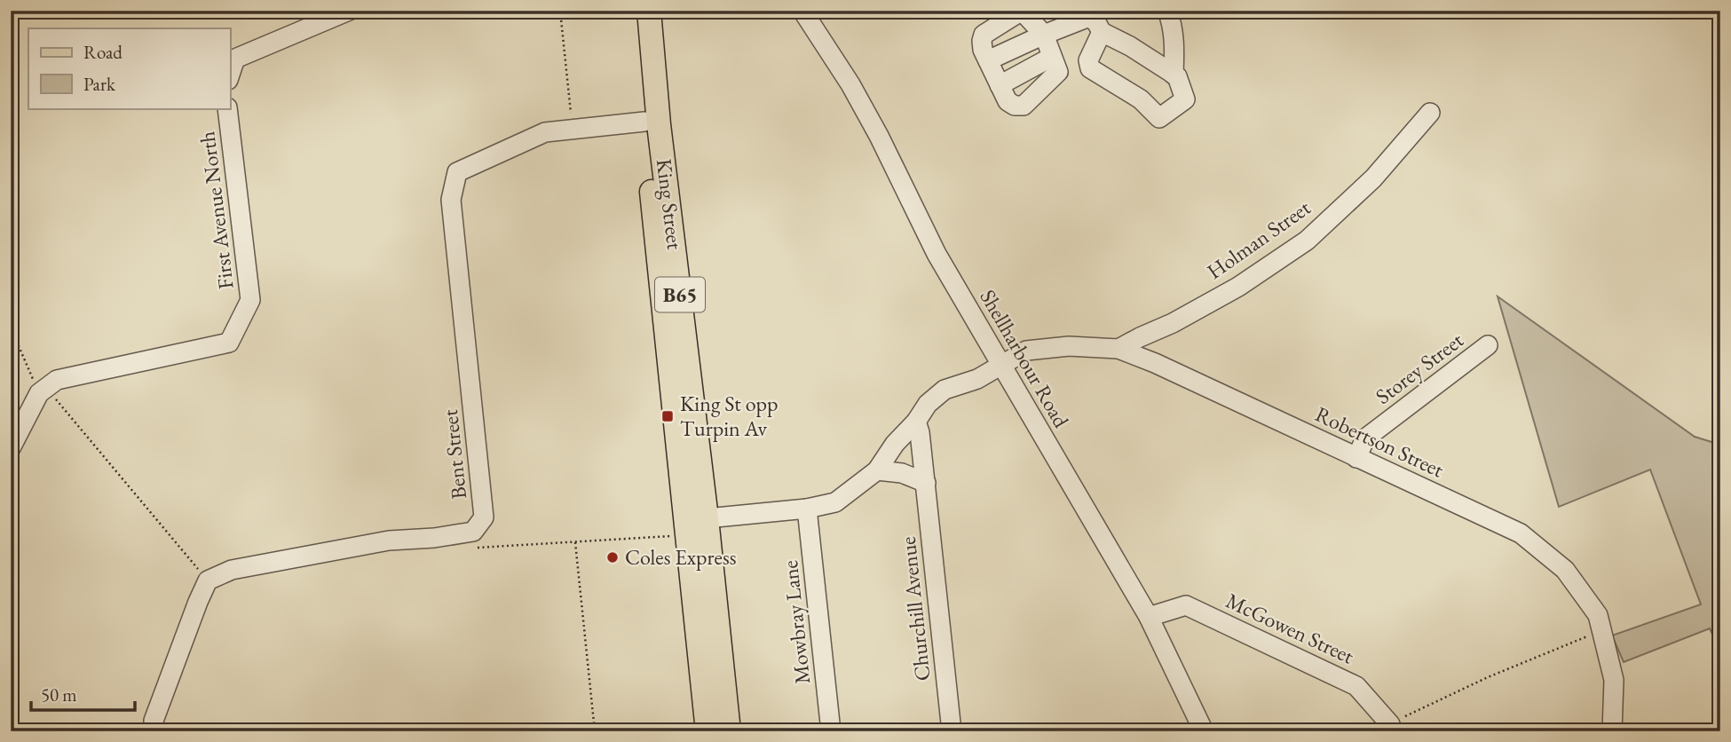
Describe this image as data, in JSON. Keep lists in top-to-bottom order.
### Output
{
  "streets": {
    "main road": ["King Street", "B65"],
    "street": [
      "First Avenue North",
      "Holman Street",
      "Shellharbour Road",
      "Storey Street",
      "Robertson Street",
      "Bent Street",
      "Churchill Avenue",
      "Mowbray Lane",
      "McGowen Street"
    ]
  },
  "crossings": [
    ["King Street", "Robertson Street"],
    ["King Street", "Bent Street"],
    ["Holman Street", "Robertson Street"],
    ["Shellharbour Road", "Robertson Street"],
    ["Shellharbour Road", "McGowen Street"],
    ["Storey Street", "Robertson Street"],
    ["Robertson Street", "Churchill Avenue"],
    ["Robertson Street", "Mowbray Lane"]
  ],
  "places": {
    "transit": ["King St opp Turpin Av"],
    "other": ["Coles Express"]
  },
  "legend": ["Road", "Park"],
  "scale_bar": "50 m"
}
